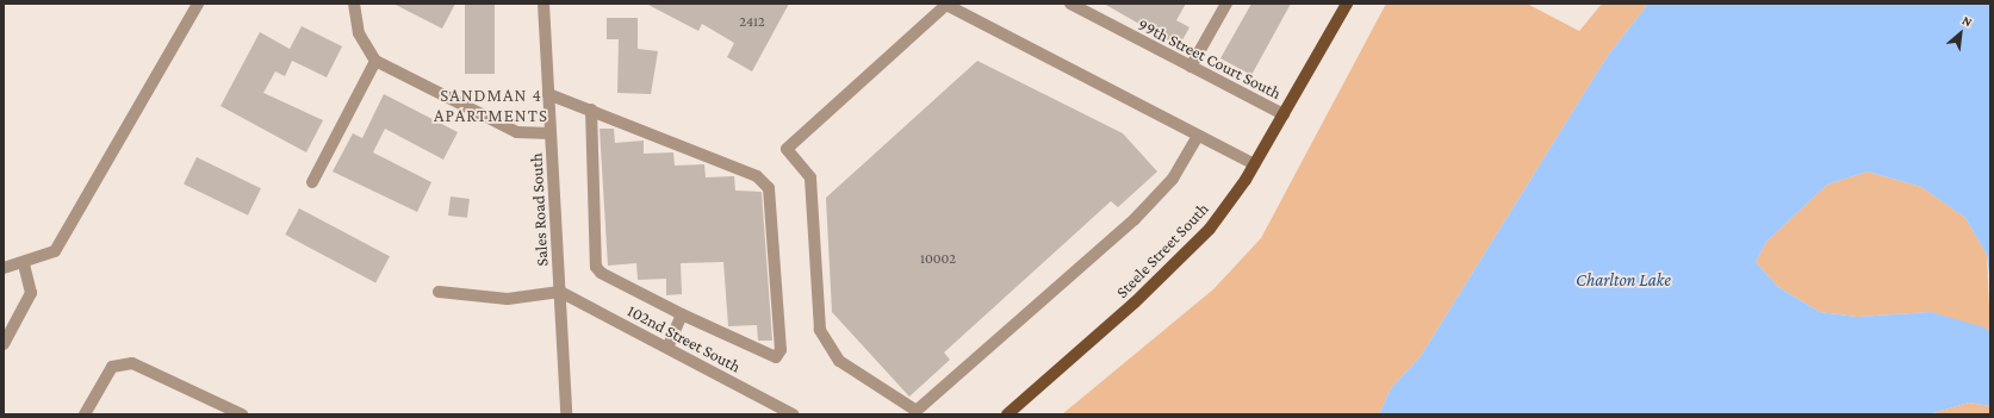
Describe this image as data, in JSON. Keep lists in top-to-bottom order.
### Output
{
  "streets": {
    "main road": ["Steele Street South"],
    "street": ["99th Street Court South", "Sales Road South", "102nd Street South"]
  },
  "crossings": [
    ["99th Street Court South", "Steele Street South"],
    ["Sales Road South", "102nd Street South"]
  ],
  "districts": ["SANDMAN 4 APARTMENTS"],
  "water": ["Charlton Lake"],
  "house_numbers": ["2412", "10002"],
  "north": "top right"
}
